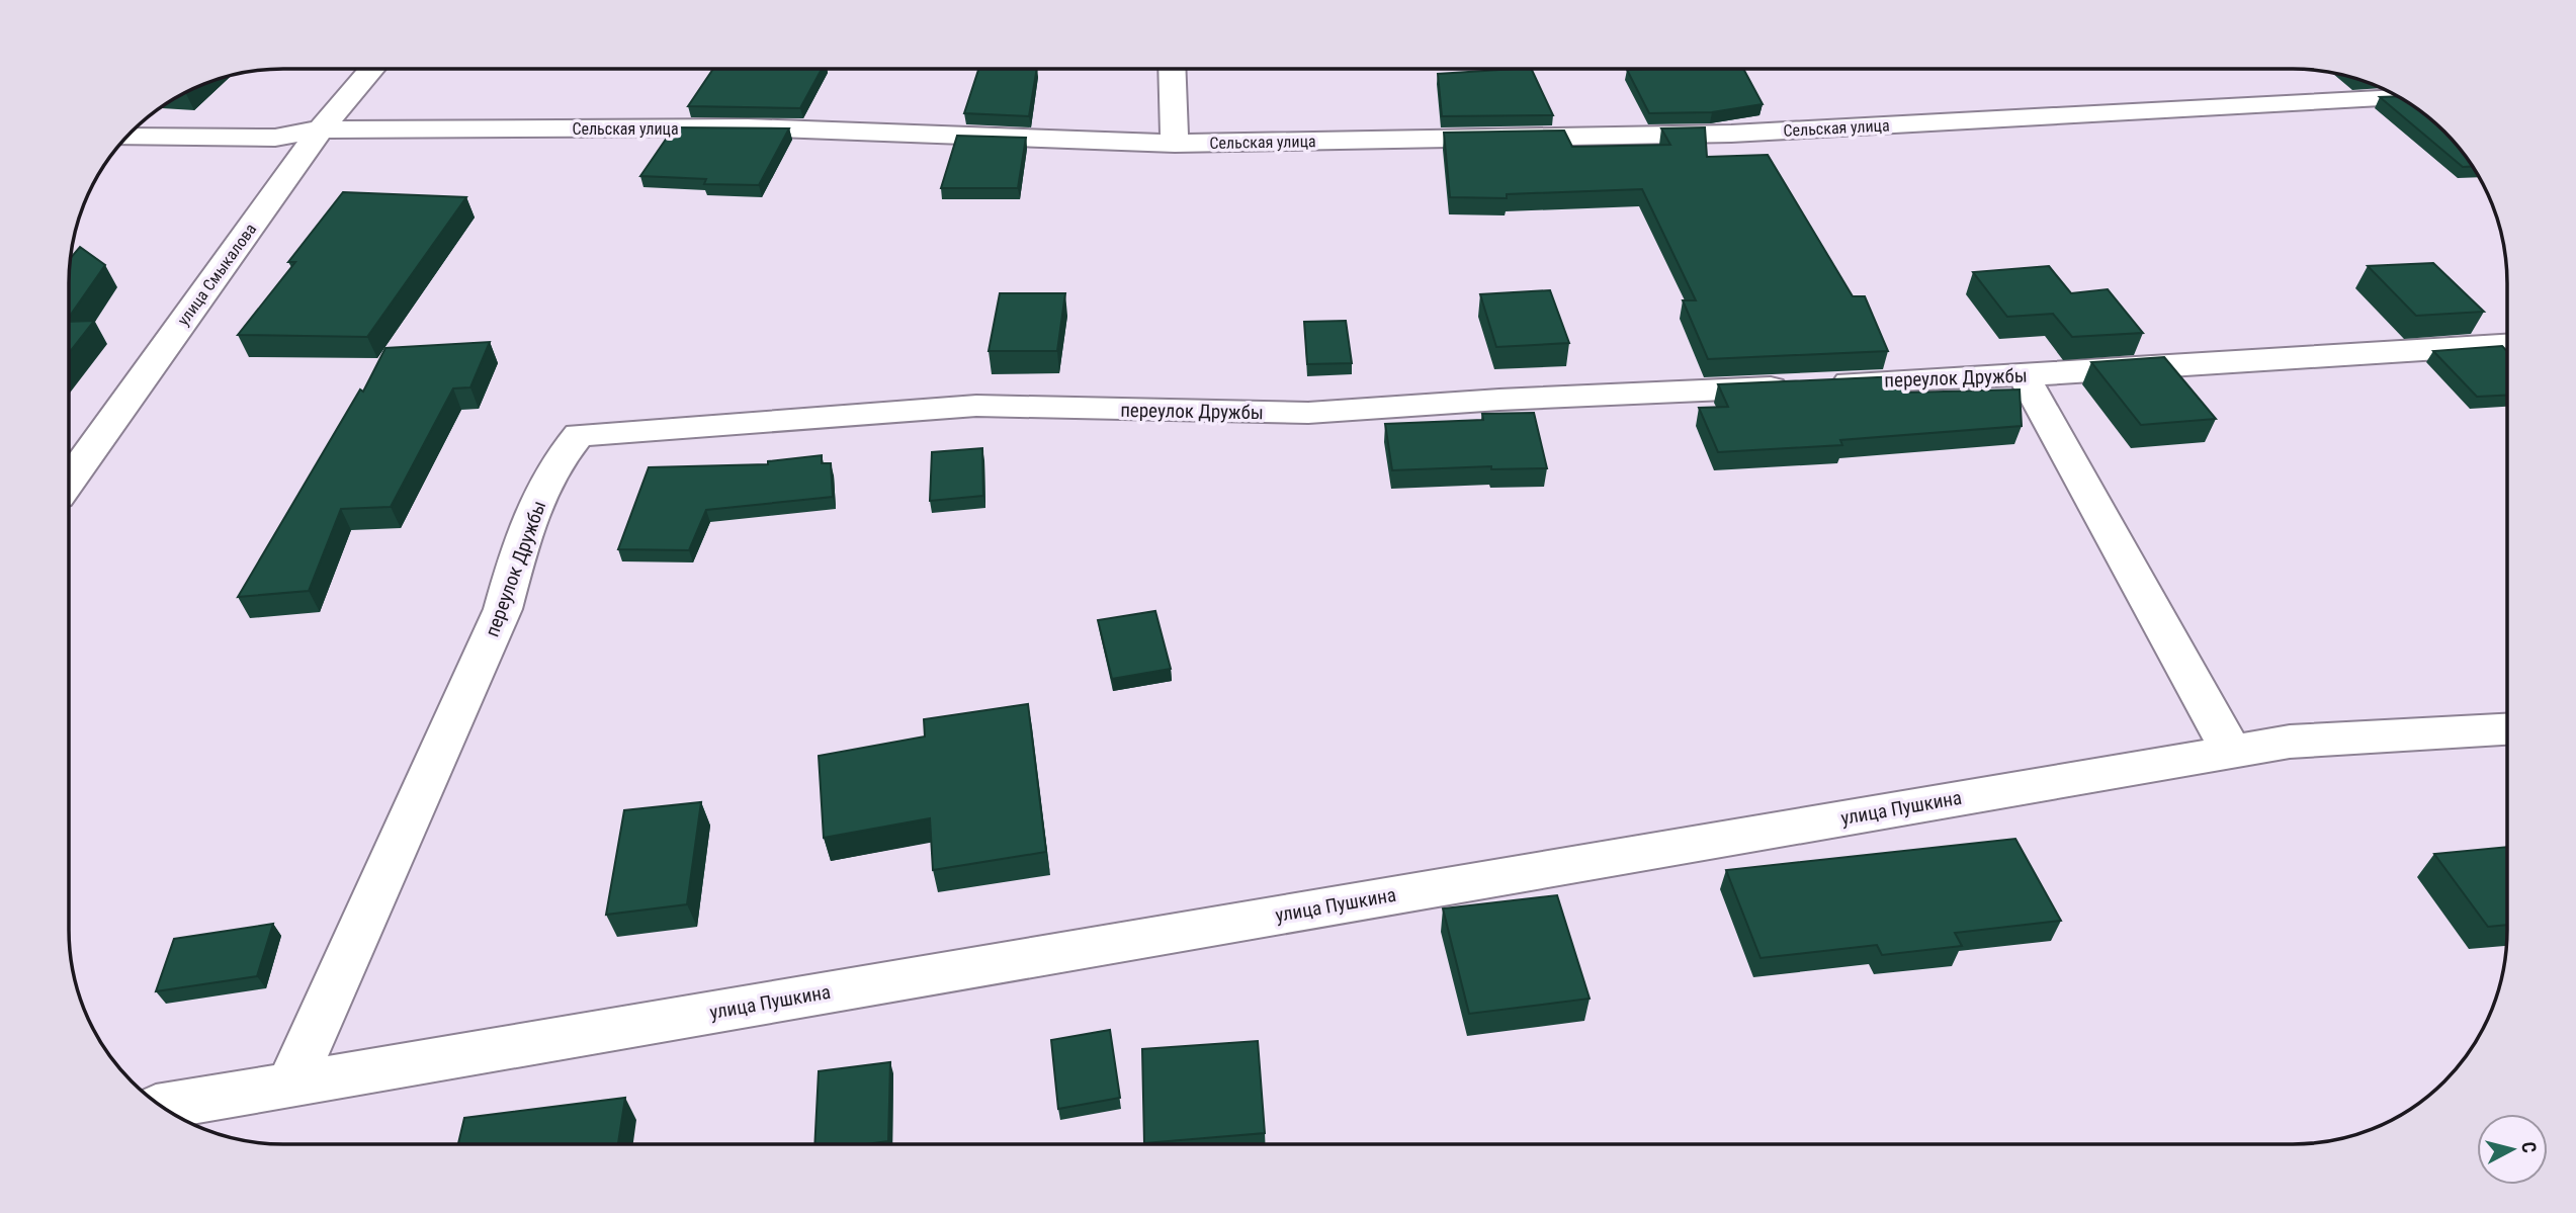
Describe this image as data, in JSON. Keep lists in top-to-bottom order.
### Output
{
  "streets": {
    "street": [
      "Сельская улица",
      "улица Смыкалова",
      "переулок Дружбы",
      "улица Пушкина"
    ]
  },
  "crossings": [
    ["Сельская улица", "улица Смыкалова"],
    ["переулок Дружбы", "улица Пушкина"]
  ],
  "north": "right"
}
